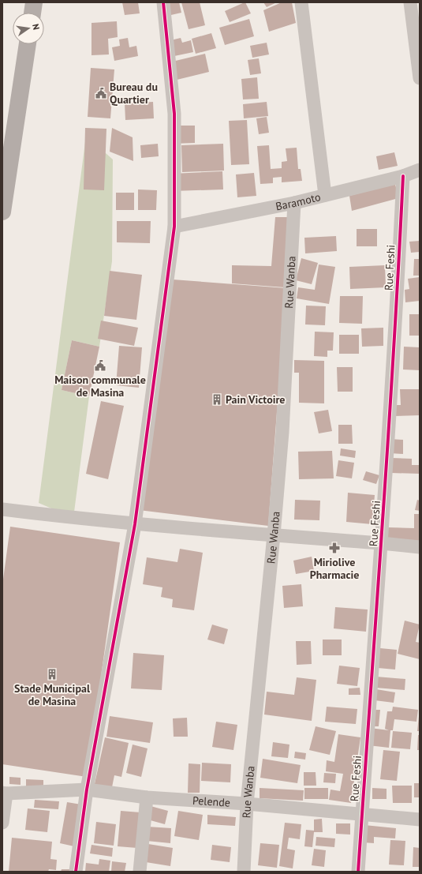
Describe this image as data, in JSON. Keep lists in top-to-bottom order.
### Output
{
  "streets": {
    "street": [
      "Baramoto",
      "Rue Feshi",
      "Rue Wanba",
      "Pelende"
    ]
  },
  "crossings": [
    ["Baramoto", "Rue Feshi"],
    ["Baramoto", "Rue Wanba"],
    ["Rue Feshi", "Pelende"],
    ["Rue Wanba", "Pelende"]
  ],
  "places": {
    "public building": ["Bureau du Quartier", "Maison communale de Masina"],
    "building": ["Pain Victoire", "Stade Municipal de Masina"],
    "pharmacy": ["Miriolive Pharmacie"]
  },
  "north": "right"
}
